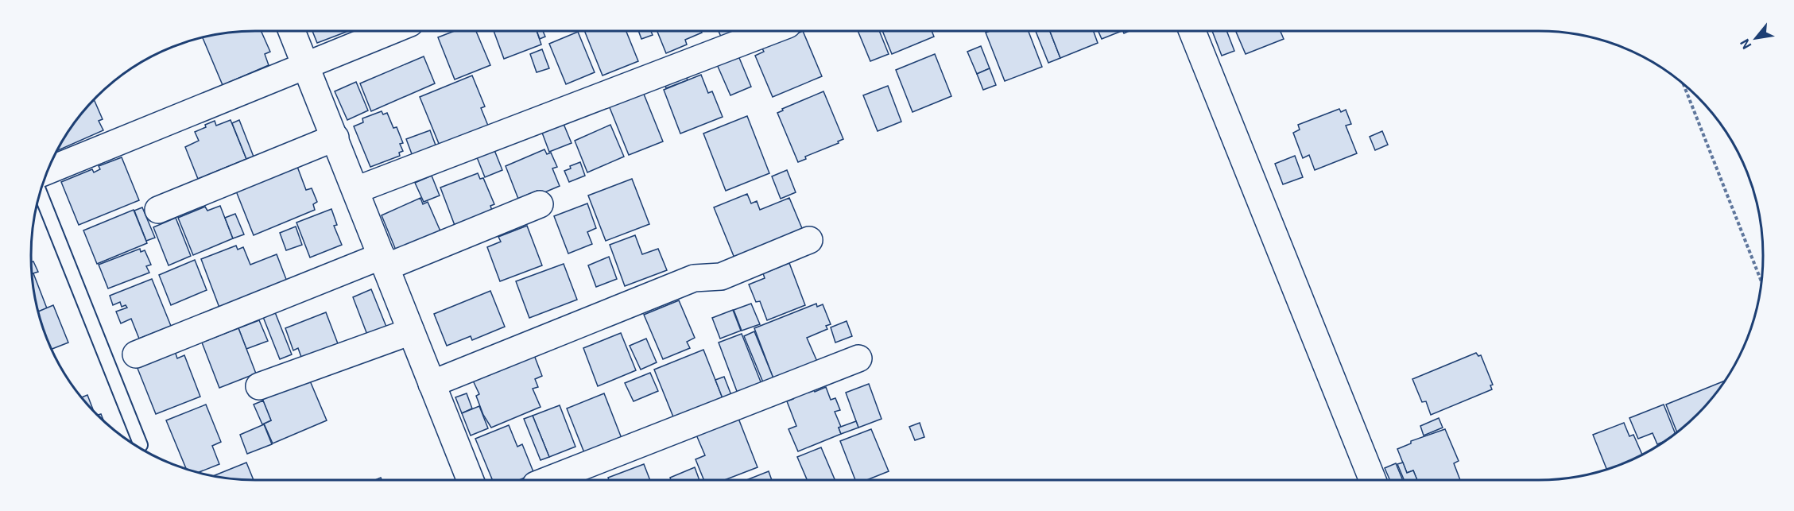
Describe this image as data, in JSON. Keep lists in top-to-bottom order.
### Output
{
  "north": "bottom left"
}
